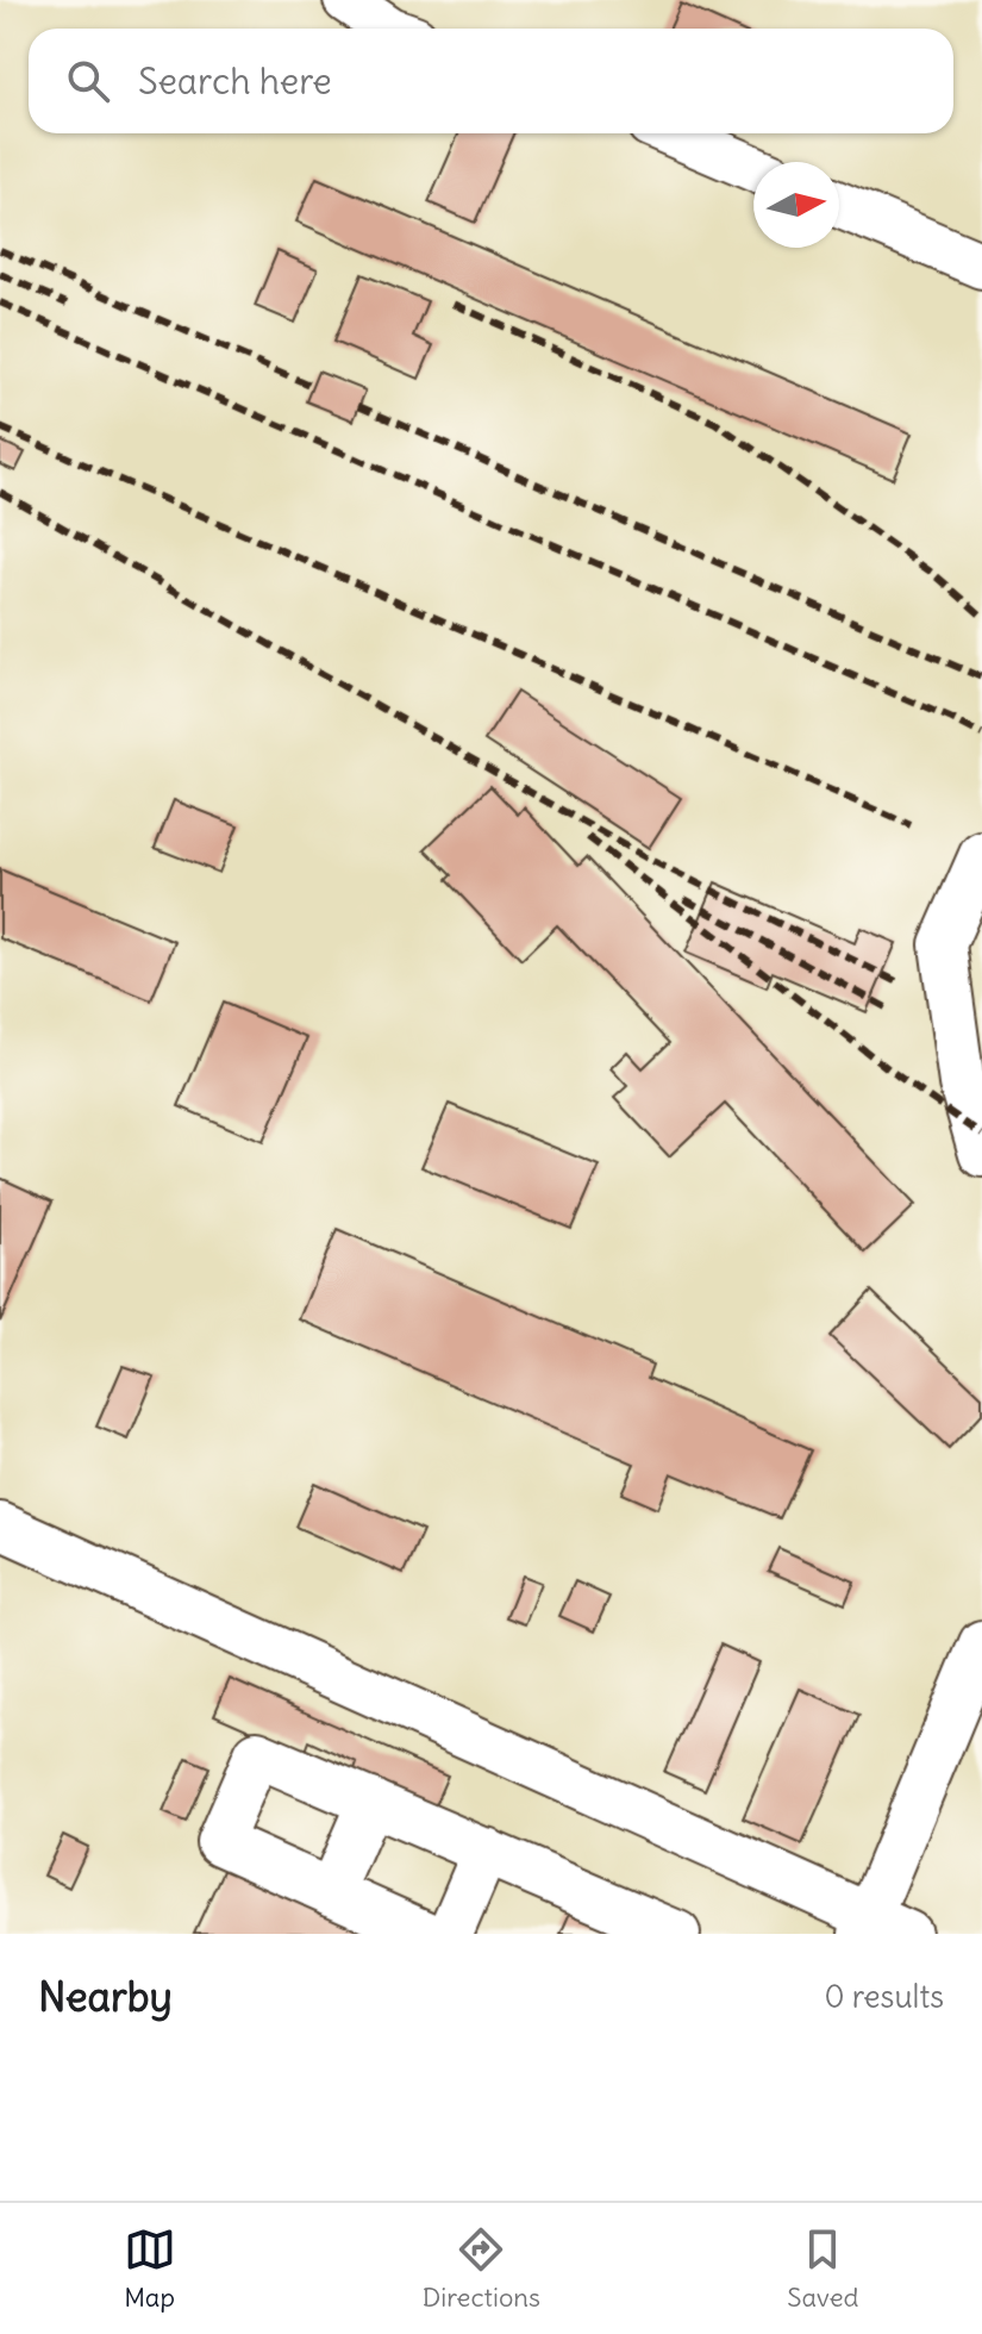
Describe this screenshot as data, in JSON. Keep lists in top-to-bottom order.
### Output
{
  "north": "right",
  "page": {
    "search": "Search here",
    "heading": ["Nearby", "0 results"],
    "nav": ["Map", "Directions", "Saved"]
  }
}
